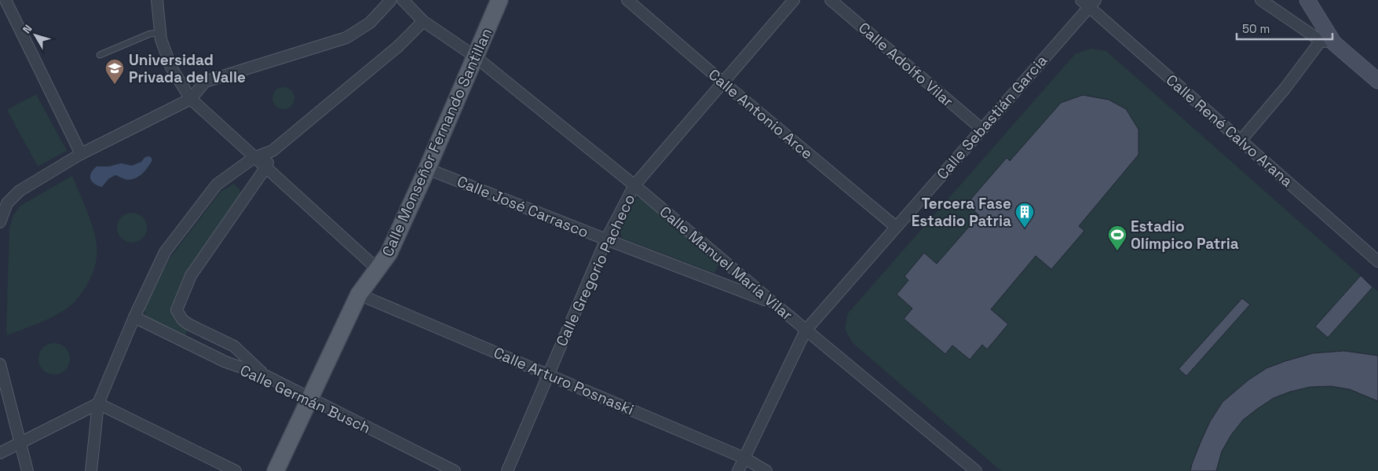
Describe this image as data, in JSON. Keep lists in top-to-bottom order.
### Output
{
  "streets": {
    "main road": ["Calle Monseñor Fernando Santillan"],
    "street": [
      "Calle Adolfo Vilar",
      "Calle Antonio Arce",
      "Calle Sebastián Garcia",
      "Calle René Calvo Arana",
      "Calle José Carrasco",
      "Calle Manuel María Vilar",
      "Calle Gregorio Pacheco",
      "Calle Arturo Posnaski",
      "Calle Germán Busch"
    ]
  },
  "crossings": [
    ["Calle Adolfo Vilar", "Calle Sebastián Garcia"],
    ["Calle Antonio Arce", "Calle Sebastián Garcia"],
    ["Calle Antonio Arce", "Calle Gregorio Pacheco"],
    ["Calle Sebastián Garcia", "Calle René Calvo Arana"],
    ["Calle Sebastián Garcia", "Calle Manuel María Vilar"],
    ["Calle Sebastián Garcia", "Calle Arturo Posnaski"],
    ["Calle Monseñor Fernando Santillan", "Calle José Carrasco"],
    ["Calle Monseñor Fernando Santillan", "Calle Manuel María Vilar"],
    ["Calle Monseñor Fernando Santillan", "Calle Arturo Posnaski"],
    ["Calle Monseñor Fernando Santillan", "Calle Germán Busch"],
    ["Calle José Carrasco", "Calle Manuel María Vilar"],
    ["Calle José Carrasco", "Calle Gregorio Pacheco"],
    ["Calle Manuel María Vilar", "Calle Gregorio Pacheco"],
    ["Calle Gregorio Pacheco", "Calle Arturo Posnaski"]
  ],
  "places": {
    "school or university": ["Universidad Privada del Valle"],
    "building": ["Tercera Fase Estadio Patria"],
    "sports": ["Estadio Olímpico Patria"]
  },
  "scale_bar": "50 m",
  "north": "top left"
}
